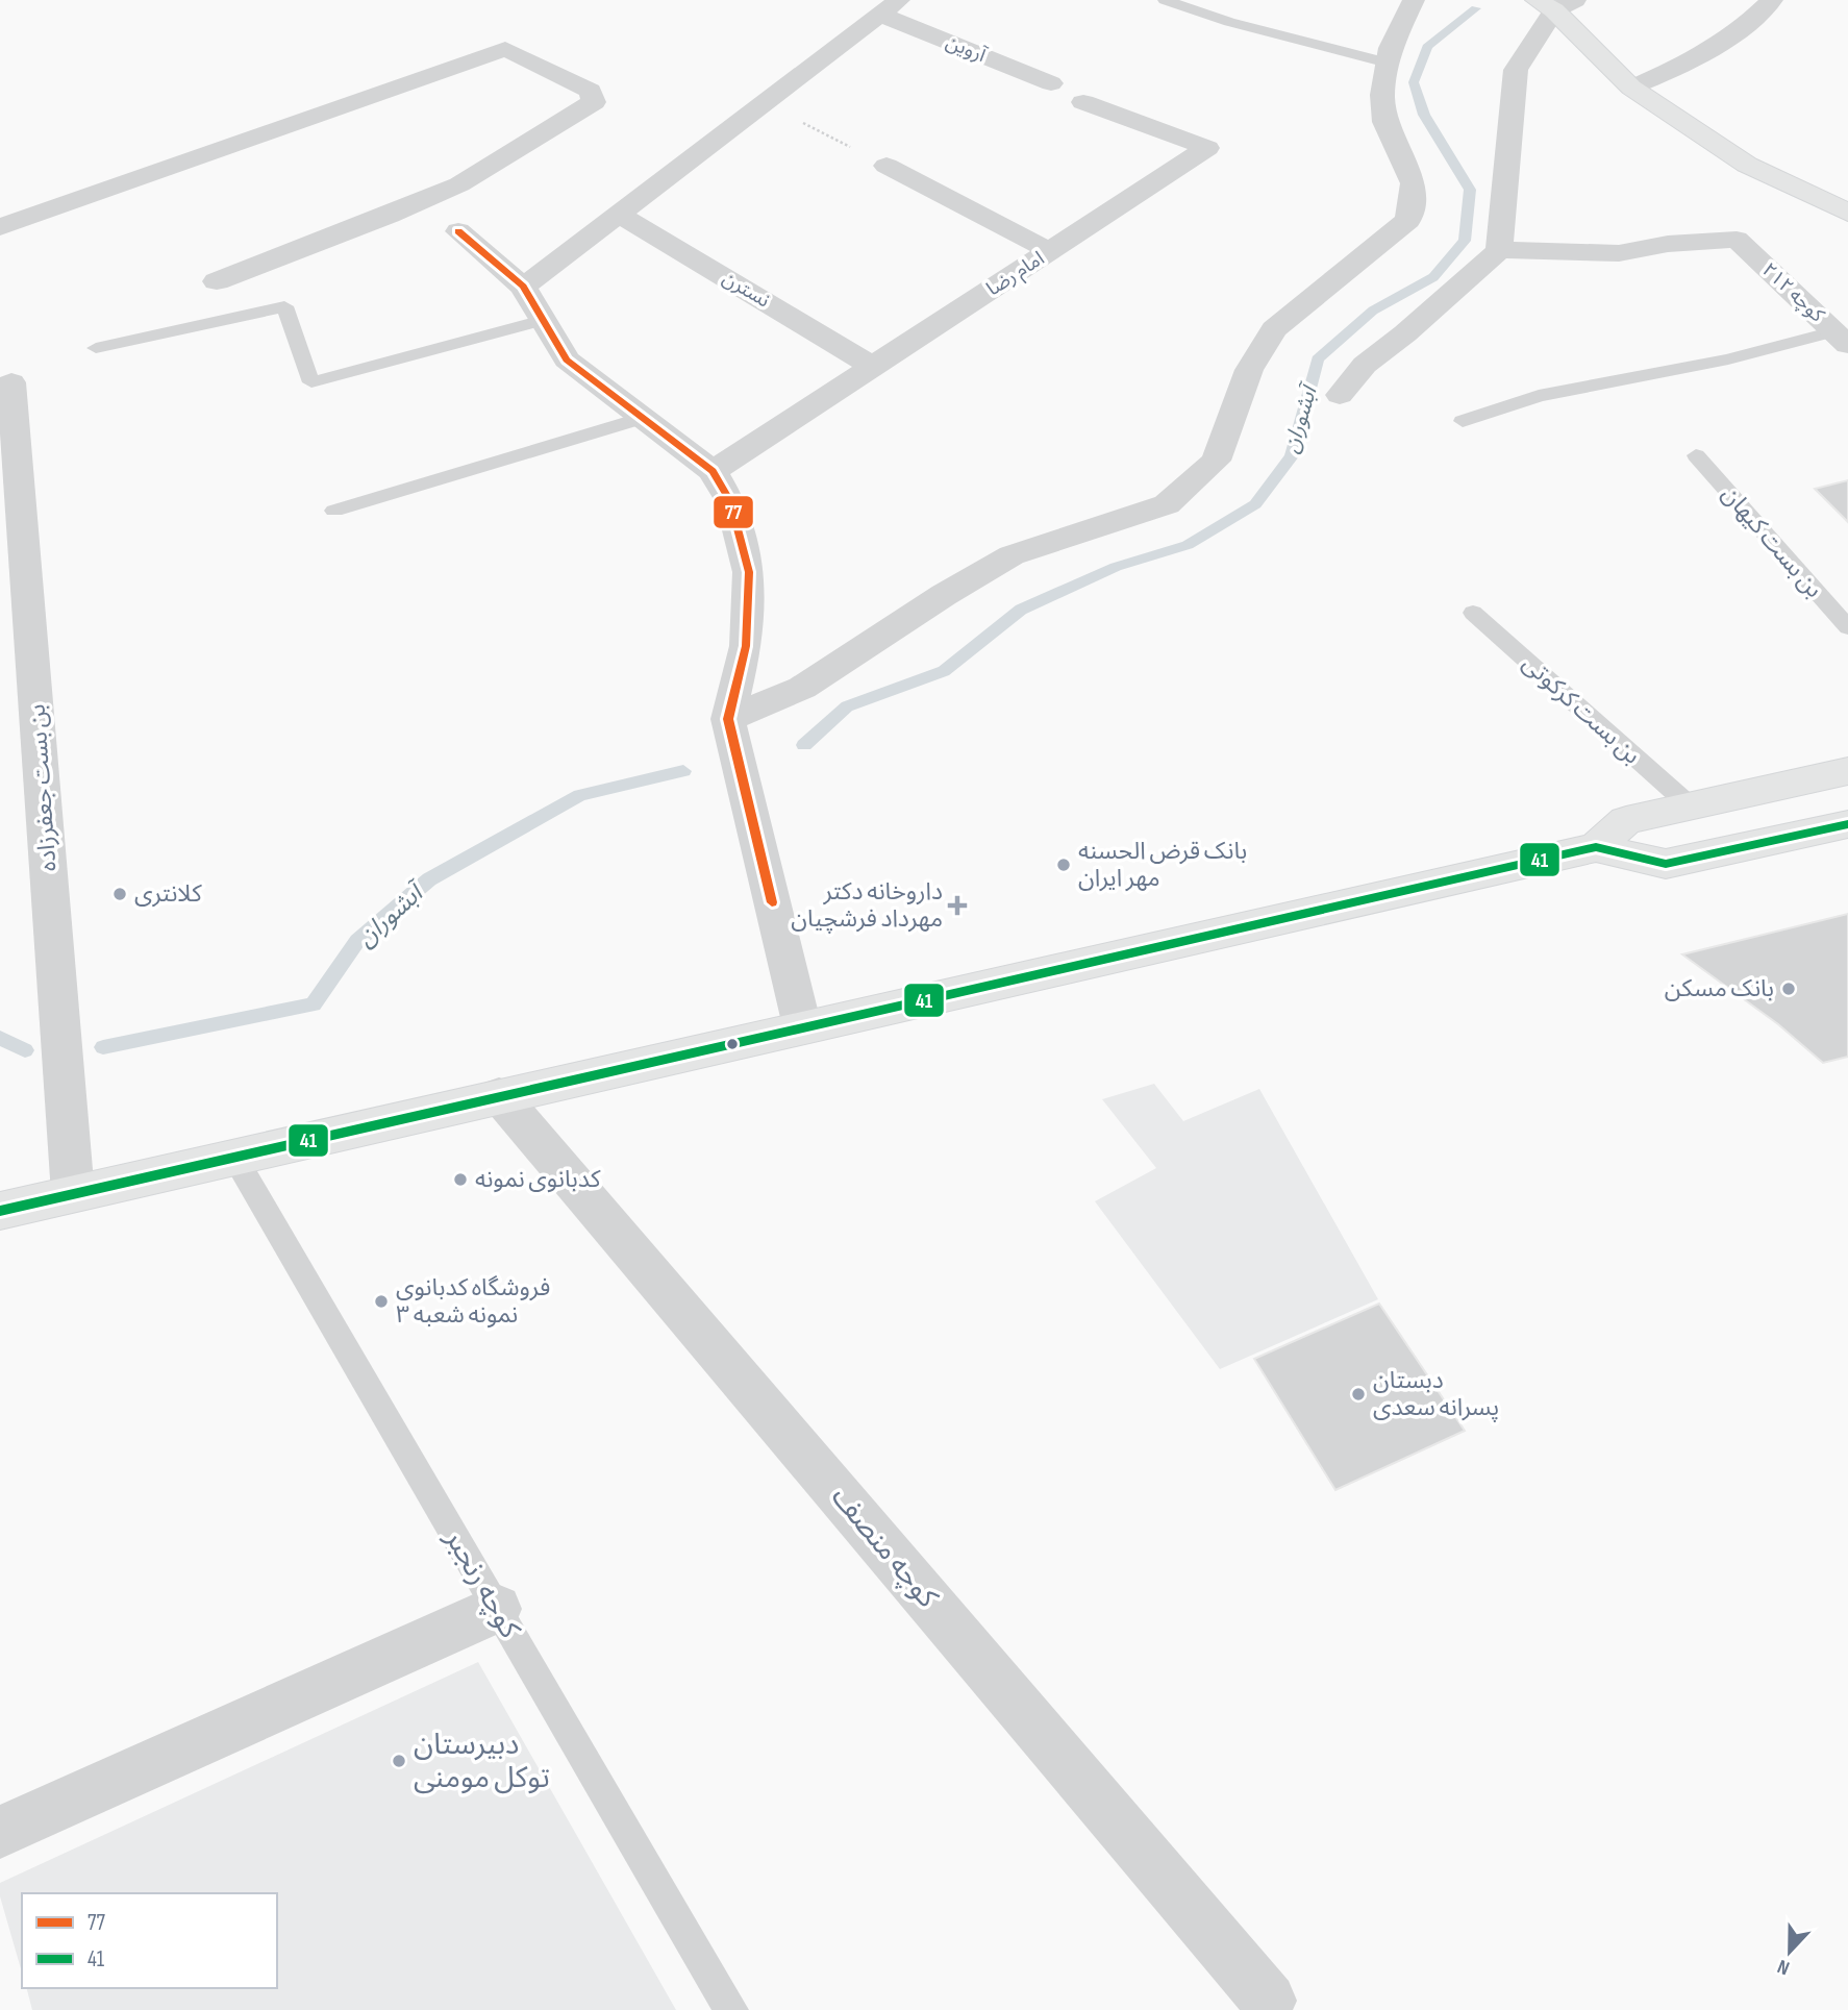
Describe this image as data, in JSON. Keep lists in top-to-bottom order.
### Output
{
  "streets": {
    "street": [
      "آروین",
      "امام رضا",
      "نسترن",
      "کوچه ۲۱۲",
      "بن بست جعفرزاده",
      "کوچه منصف"
    ],
    "lane": ["بن بست کیهان", "بن بست کرکوتی", "کوچه رنجبر"]
  },
  "crossings": [
    ["امام رضا", "نسترن"]
  ],
  "water": ["آبشوران"],
  "places": {
    "other": [
      "بانک قرض الحسنه مهر ایران",
      "کلانتری",
      "بانک مسکن",
      "کدبانوی نمونه",
      "فروشگاه کدبانوی نمونه شعبه ۳",
      "دبستان پسرانه سعدی",
      "دبیرستان توکل مومنی"
    ],
    "health": ["داروخانه دکتر مهرداد فرشچیان"]
  },
  "lines": ["transit line 77", "transit line 41"],
  "legend": ["77", "41"],
  "north": "bottom"
}
